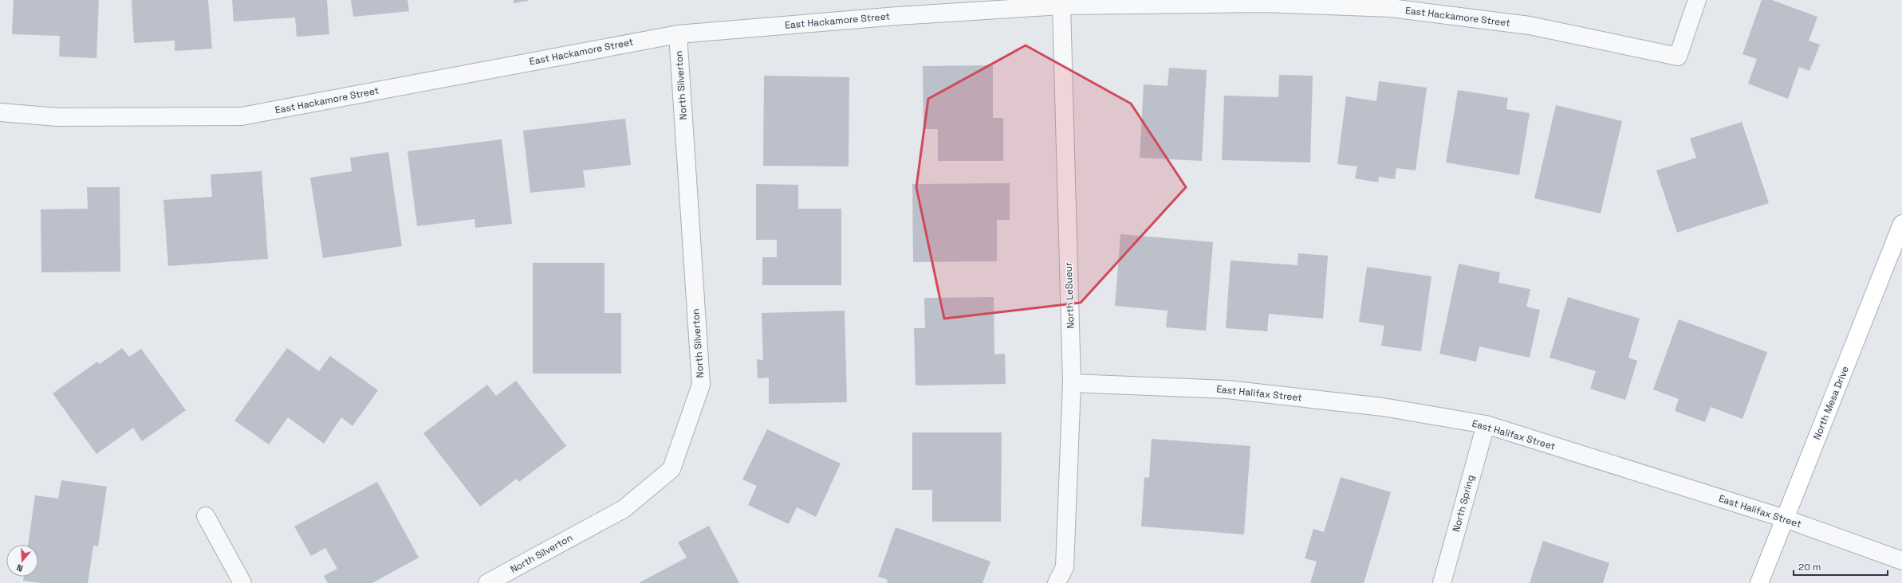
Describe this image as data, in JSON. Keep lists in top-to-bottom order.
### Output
{
  "streets": {
    "main road": ["North Mesa Drive"],
    "street": [
      "East Hackamore Street",
      "North Silverton",
      "North LeSueur",
      "East Halifax Street",
      "North Spring"
    ]
  },
  "crossings": [
    ["East Hackamore Street", "North Silverton"],
    ["East Hackamore Street", "North LeSueur"],
    ["North LeSueur", "East Halifax Street"],
    ["East Halifax Street", "North Mesa Drive"],
    ["East Halifax Street", "North Spring"]
  ],
  "scale_bar": "20 m",
  "north": "bottom"
}
